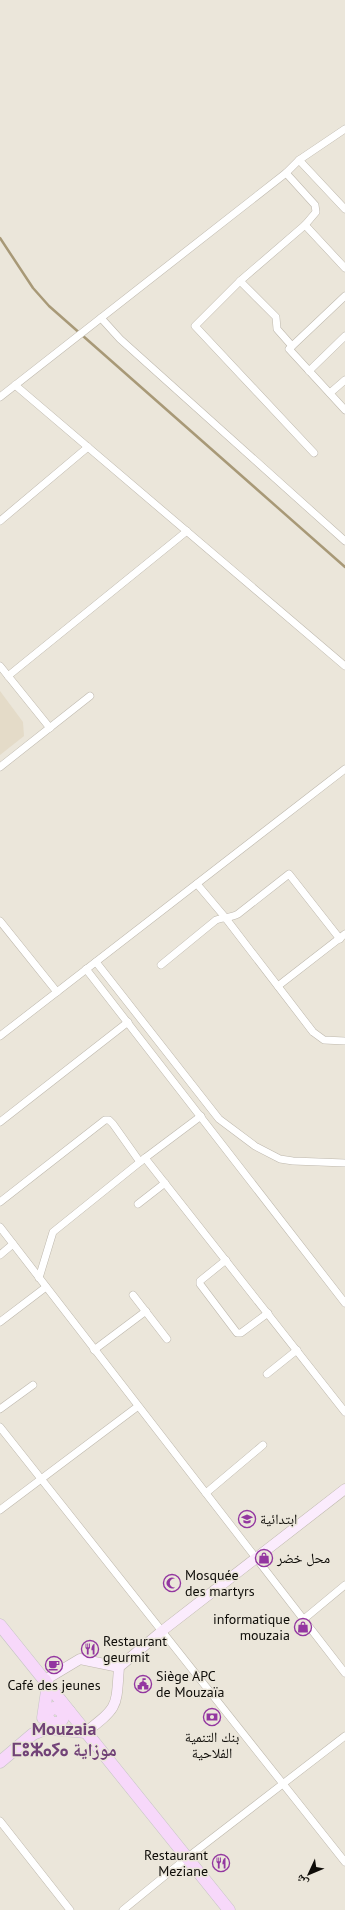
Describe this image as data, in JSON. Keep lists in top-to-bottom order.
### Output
{
  "districts": ["Mouzaia ⵎⵓⵣⴰⵢⴰ موزاية"],
  "places": {
    "school or university": ["ابتدائية"],
    "shop": ["محل خضر", "informatique mouzaia"],
    "mosque": ["Mosquée des martyrs"],
    "restaurant": ["Restaurant geurmit", "Restaurant Meziane"],
    "cafe": ["Café des jeunes"],
    "public building": ["Siège APC de Mouzaïa"],
    "bank": ["بنك التنمية الفلاحية"]
  },
  "north": "bottom left"
}
